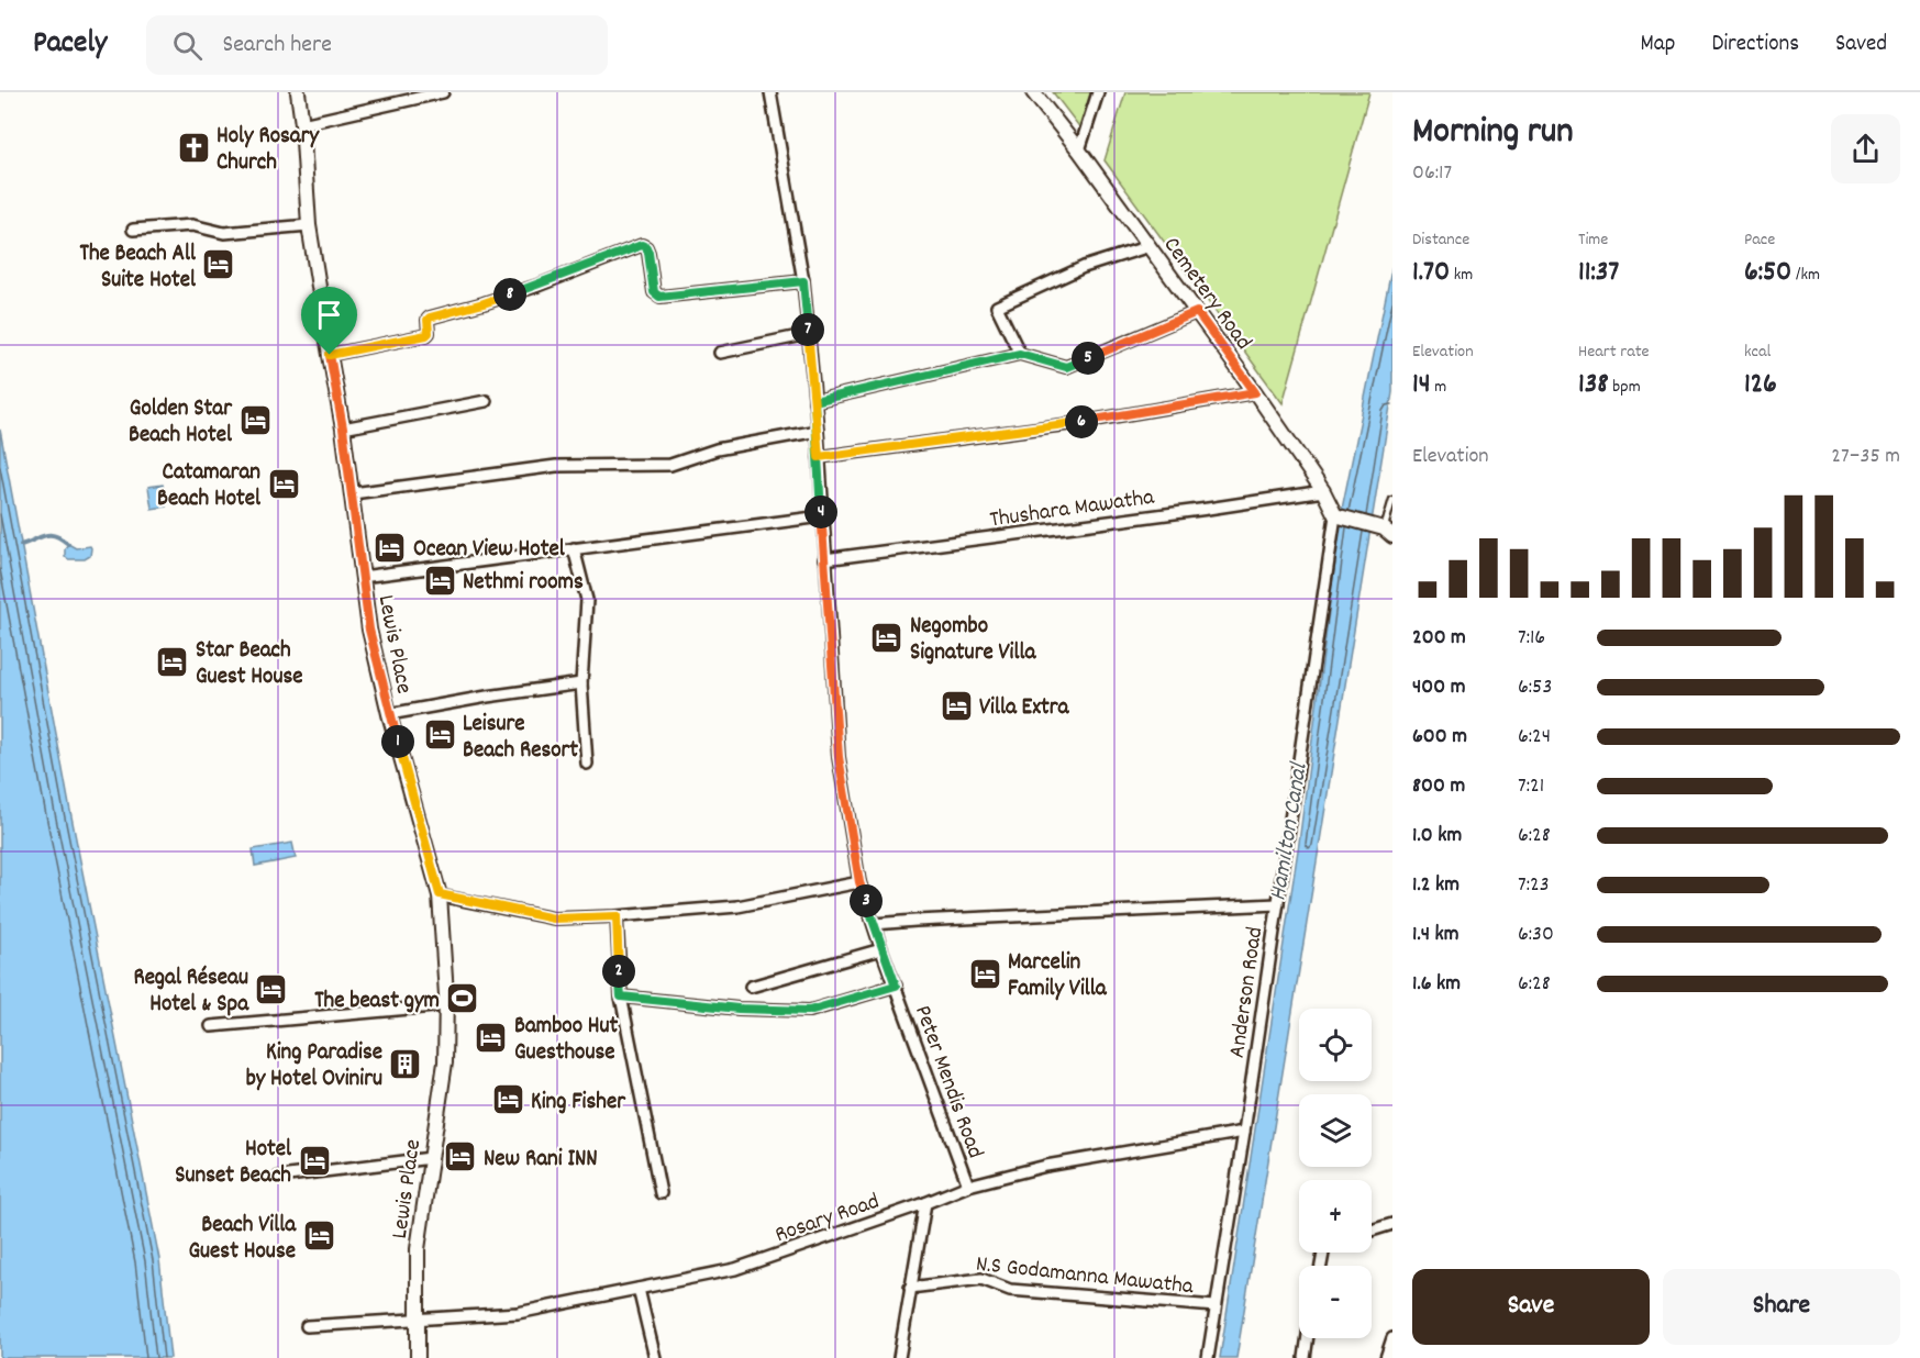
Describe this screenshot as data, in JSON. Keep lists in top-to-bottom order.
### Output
{
  "streets": {
    "street": [
      "Cemetery Road",
      "Thushara Mawatha",
      "Lewis Place",
      "Anderson Road",
      "Peter Mendis Road",
      "Rosary Road",
      "N.S Godamanna Mawatha"
    ]
  },
  "crossings": [
    ["Cemetery Road", "Thushara Mawatha"],
    ["Cemetery Road", "Anderson Road"],
    ["Thushara Mawatha", "Peter Mendis Road"],
    ["Lewis Place", "Rosary Road"],
    ["Anderson Road", "Rosary Road"],
    ["Anderson Road", "N.S Godamanna Mawatha"],
    ["Peter Mendis Road", "Rosary Road"]
  ],
  "water": ["Hamilton Canal"],
  "places": {
    "church": ["Holy Rosary Church"],
    "hotel": [
      "The Beach All Suite Hotel",
      "Golden Star Beach Hotel",
      "Catamaran Beach Hotel",
      "Ocean View Hotel",
      "Nethmi rooms",
      "Negombo Signature Villa",
      "Star Beach Guest House",
      "Villa Extra",
      "Leisure Beach Resort",
      "Marcelin Family Villa",
      "Regal Réseau Hotel & Spa",
      "Bamboo Hut Guesthouse",
      "King Fisher",
      "New Rani INN",
      "Hotel Sunset Beach",
      "Beach Villa Guest House"
    ],
    "sports": ["The beast gym"],
    "building": ["King Paradise by Hotel Oviniru"]
  },
  "page": {
    "header": "Pacely",
    "search": "Search here",
    "nav": ["Map", "Directions", "Saved"],
    "heading": ["Morning run", "06:17"],
    "stats": [
      ["Distance", "1.70 km"],
      ["Time", "11:37"],
      ["Pace", "6:50 /km"],
      ["Elevation", "14 m"],
      ["Heart rate", "138 bpm"],
      ["kcal", "126"]
    ],
    "pins": [
      "8",
      "7",
      "5",
      "6",
      "4",
      "1",
      "3",
      "2"
    ],
    "chart": ["Elevation", "27–35 m"],
    "list": [
      {
        "name": "200 m",
        "note": "7:16"
      },
      {
        "name": "400 m",
        "note": "6:53"
      },
      {
        "name": "600 m",
        "note": "6:24"
      },
      {
        "name": "800 m",
        "note": "7:21"
      },
      {
        "name": "1.0 km",
        "note": "6:28"
      },
      {
        "name": "1.2 km",
        "note": "7:23"
      },
      {
        "name": "1.4 km",
        "note": "6:30"
      },
      {
        "name": "1.6 km",
        "note": "6:28"
      }
    ],
    "map_buttons": ["+", "−"],
    "buttons": ["Save", "Share"]
  }
}
